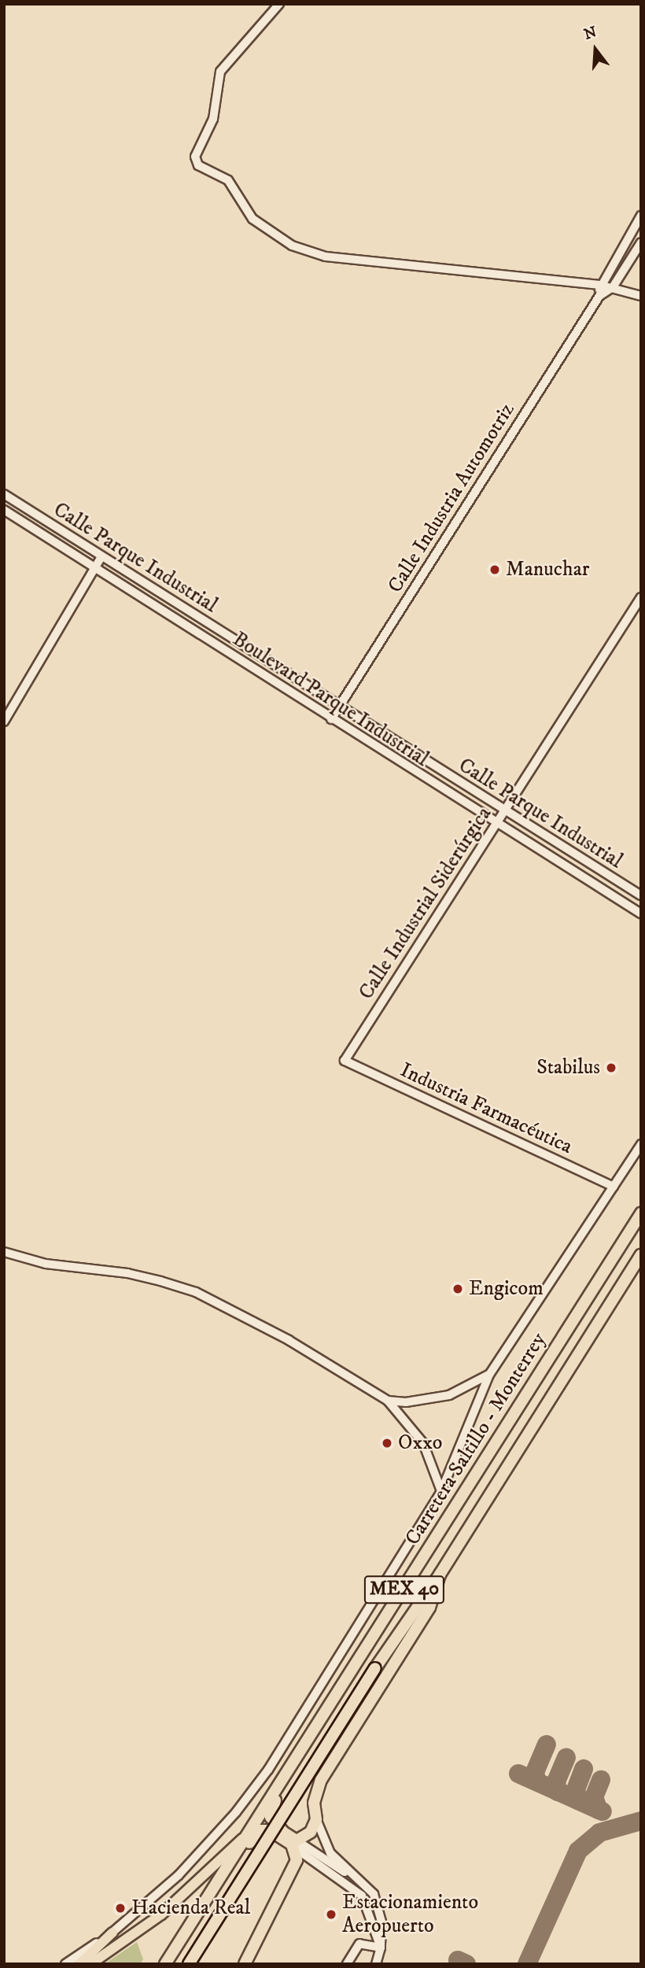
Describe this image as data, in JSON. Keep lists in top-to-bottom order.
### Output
{
  "streets": {
    "highway": ["Carretera Saltillo - Monterrey", "MEX 40"],
    "street": [
      "Calle Industria Automotriz",
      "Calle Parque Industrial",
      "Boulevard Parque Industrial",
      "Calle Industrial Siderúrgica",
      "Industria Farmacéutica"
    ]
  },
  "crossings": [
    ["Calle Industria Automotriz", "Calle Parque Industrial"],
    ["Calle Industria Automotriz", "Boulevard Parque Industrial"],
    ["Calle Parque Industrial", "Calle Industrial Siderúrgica"],
    ["Boulevard Parque Industrial", "Calle Industrial Siderúrgica"],
    ["Calle Industrial Siderúrgica", "Industria Farmacéutica"]
  ],
  "places": [
    "Manuchar",
    "Stabilus",
    "Engicom",
    "Oxxo",
    "Hacienda Real",
    "Estacionamiento Aeropuerto"
  ],
  "north": "top"
}
